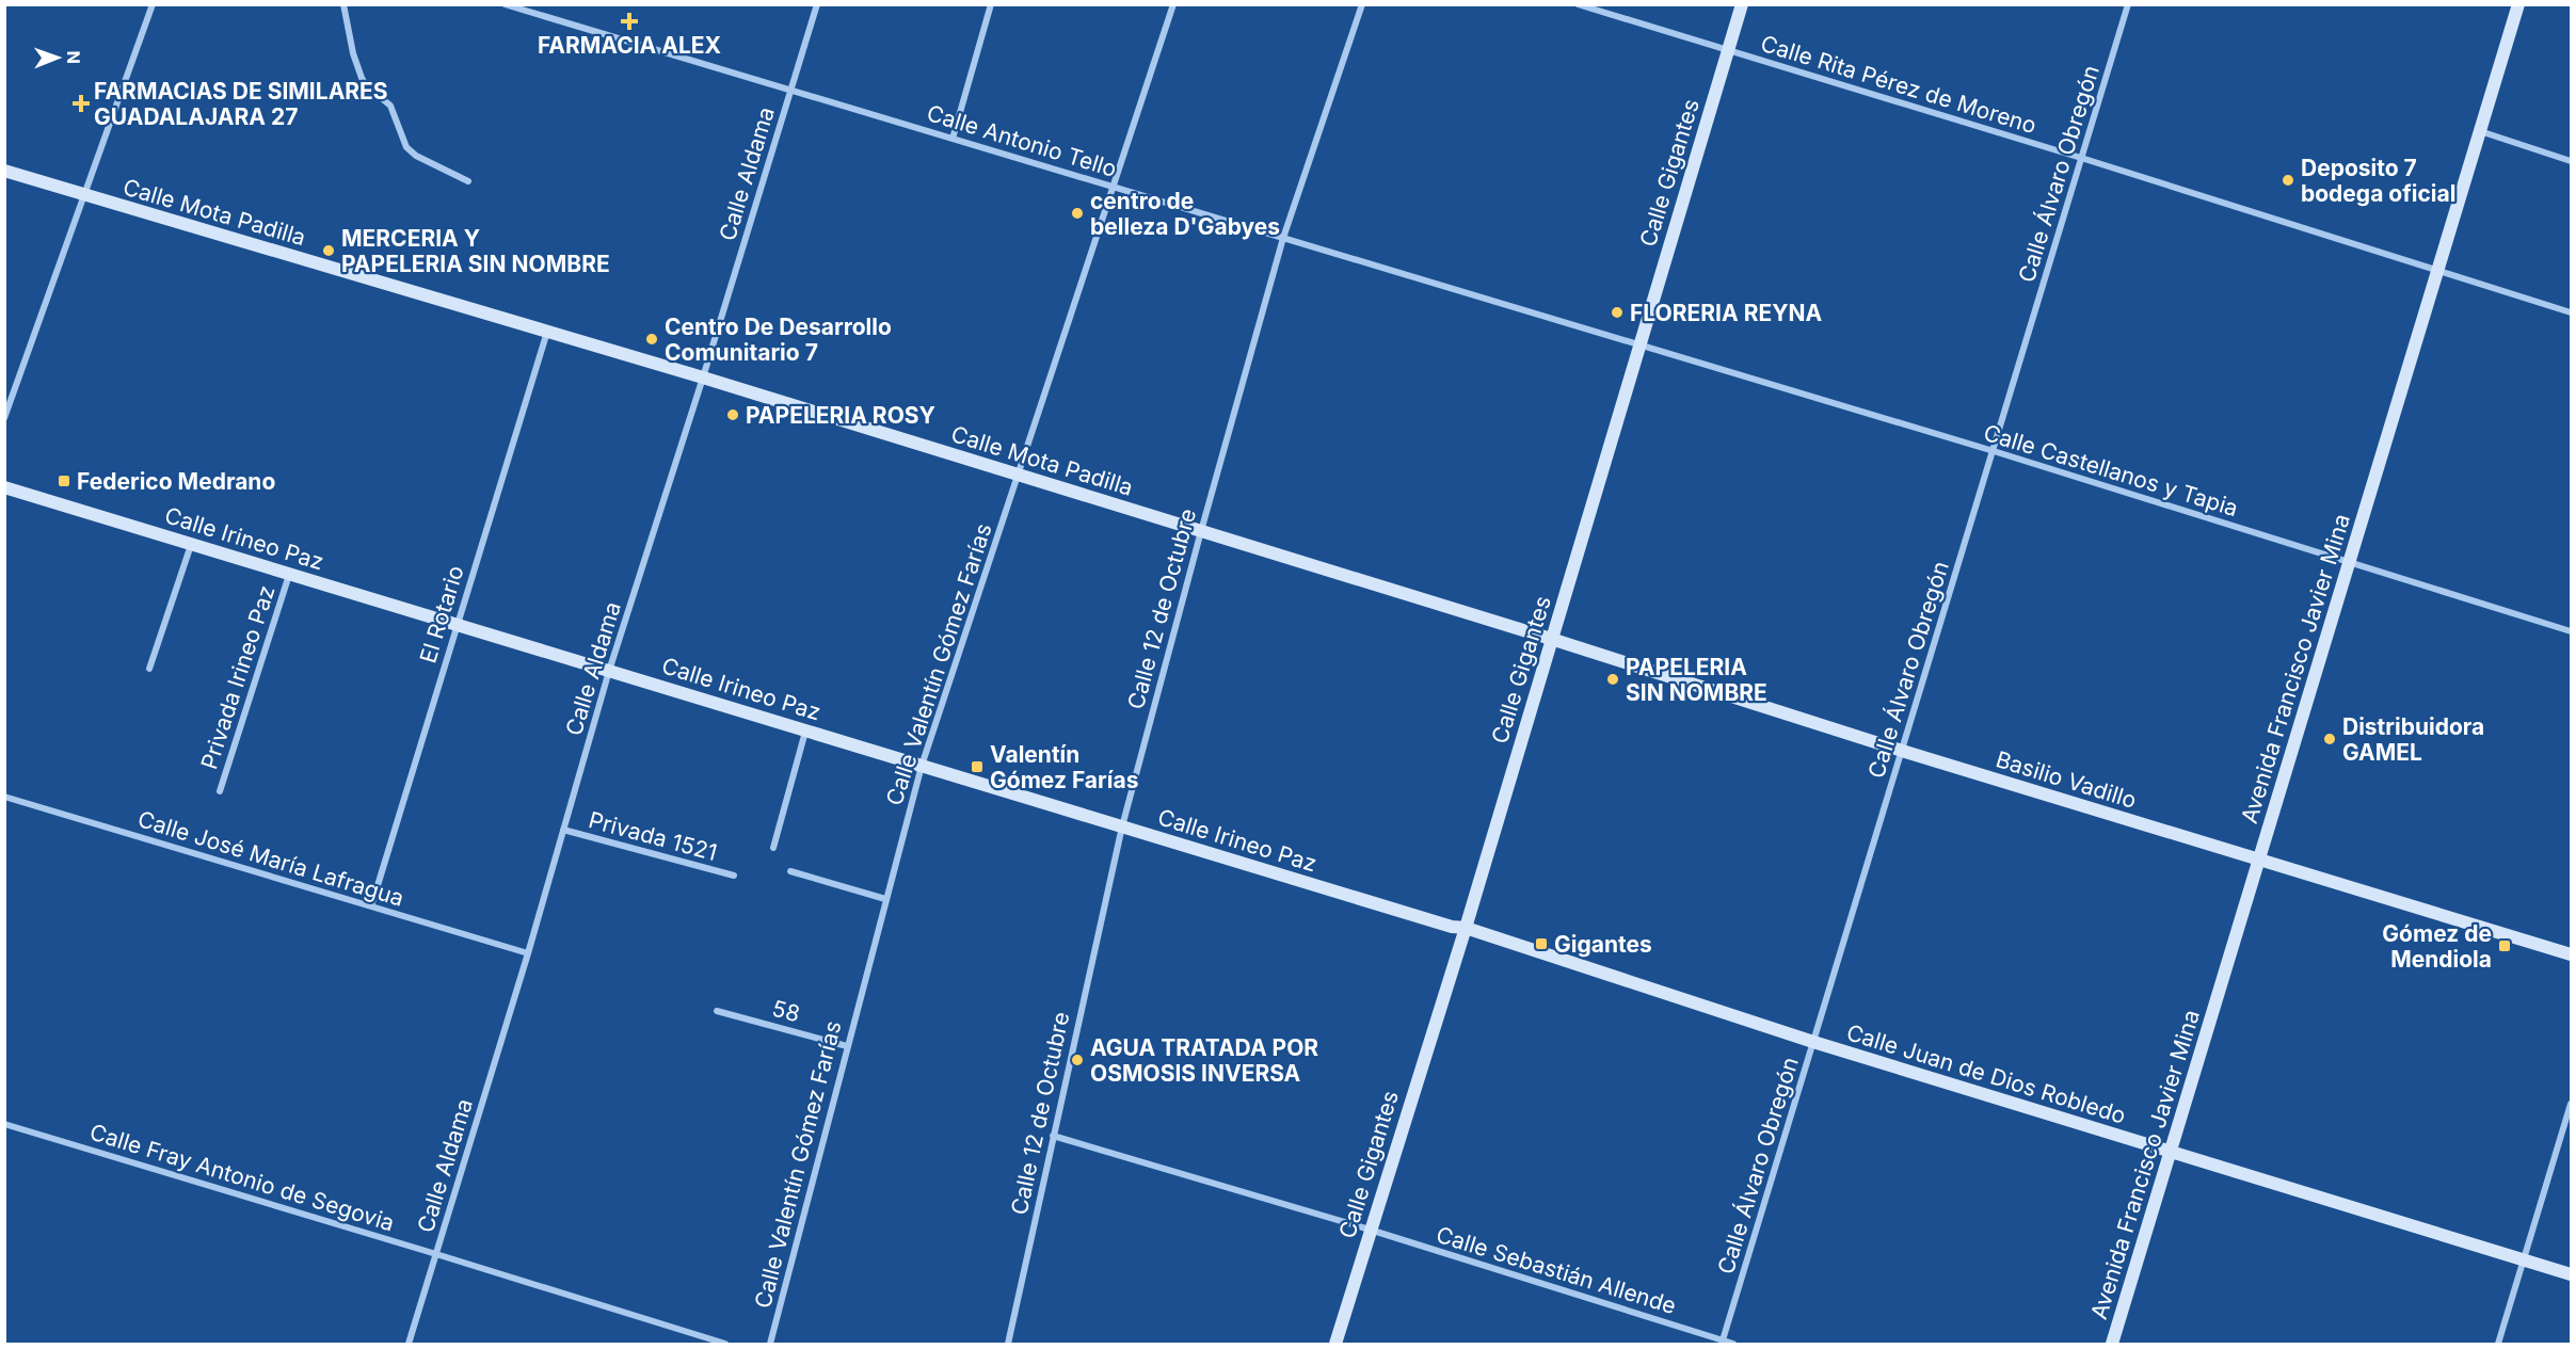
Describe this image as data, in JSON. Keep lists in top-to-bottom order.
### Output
{
  "streets": {
    "street": [
      "Calle Rita Pérez de Moreno",
      "Calle Antonio Tello",
      "Calle Gigantes",
      "Calle Aldama",
      "Calle Álvaro Obregón",
      "Calle Mota Padilla",
      "Calle Castellanos y Tapia",
      "Calle Irineo Paz",
      "Calle 12 de Octubre",
      "El Rotario",
      "Calle Valentín Gómez Farías",
      "Avenida Francisco Javier Mina",
      "Privada Irineo Paz",
      "Basilio Vadillo",
      "Privada 1521",
      "Calle José María Lafragua",
      "58",
      "Calle Juan de Dios Robledo",
      "Calle Fray Antonio de Segovia",
      "Calle Sebastián Allende"
    ]
  },
  "crossings": [
    ["Calle Rita Pérez de Moreno", "Calle Gigantes"],
    ["Calle Rita Pérez de Moreno", "Calle Álvaro Obregón"],
    ["Calle Rita Pérez de Moreno", "Avenida Francisco Javier Mina"],
    ["Calle Antonio Tello", "Calle Gigantes"],
    ["Calle Antonio Tello", "Calle Aldama"],
    ["Calle Antonio Tello", "Calle Castellanos y Tapia"],
    ["Calle Antonio Tello", "Calle 12 de Octubre"],
    ["Calle Antonio Tello", "Calle Valentín Gómez Farías"],
    ["Calle Gigantes", "Calle Mota Padilla"],
    ["Calle Gigantes", "Calle Castellanos y Tapia"],
    ["Calle Gigantes", "Calle Irineo Paz"],
    ["Calle Gigantes", "Basilio Vadillo"],
    ["Calle Gigantes", "Calle Juan de Dios Robledo"],
    ["Calle Gigantes", "Calle Sebastián Allende"],
    ["Calle Aldama", "Calle Mota Padilla"],
    ["Calle Aldama", "Calle Irineo Paz"],
    ["Calle Aldama", "Privada 1521"],
    ["Calle Aldama", "Calle José María Lafragua"],
    ["Calle Aldama", "Calle Fray Antonio de Segovia"],
    ["Calle Álvaro Obregón", "Calle Castellanos y Tapia"],
    ["Calle Álvaro Obregón", "Basilio Vadillo"],
    ["Calle Álvaro Obregón", "Calle Juan de Dios Robledo"],
    ["Calle Álvaro Obregón", "Calle Sebastián Allende"],
    ["Calle Mota Padilla", "Calle 12 de Octubre"],
    ["Calle Mota Padilla", "El Rotario"],
    ["Calle Mota Padilla", "Calle Valentín Gómez Farías"],
    ["Calle Mota Padilla", "Basilio Vadillo"],
    ["Calle Castellanos y Tapia", "Avenida Francisco Javier Mina"],
    ["Calle Irineo Paz", "Calle 12 de Octubre"],
    ["Calle Irineo Paz", "El Rotario"],
    ["Calle Irineo Paz", "Calle Valentín Gómez Farías"],
    ["Calle Irineo Paz", "Privada Irineo Paz"],
    ["Calle Irineo Paz", "Calle Juan de Dios Robledo"],
    ["Calle 12 de Octubre", "Calle Sebastián Allende"],
    ["El Rotario", "Calle José María Lafragua"],
    ["Calle Valentín Gómez Farías", "58"],
    ["Avenida Francisco Javier Mina", "Basilio Vadillo"],
    ["Avenida Francisco Javier Mina", "Calle Juan de Dios Robledo"]
  ],
  "places": {
    "health": ["FARMACIA ALEX", "FARMACIAS DE SIMILARES GUADALAJARA 27"],
    "other": [
      "Deposito 7 bodega oficial",
      "centro de belleza D'Gabyes",
      "MERCERIA Y PAPELERIA SIN NOMBRE",
      "FLORERIA REYNA",
      "Centro De Desarrollo Comunitario 7",
      "PAPELERIA ROSY",
      "PAPELERIA SIN NOMBRE",
      "Distribuidora GAMEL",
      "AGUA TRATADA POR OSMOSIS INVERSA"
    ],
    "transit": [
      "Federico Medrano",
      "Valentín Gómez Farías",
      "Gigantes",
      "Gómez de Mendiola"
    ]
  },
  "north": "right"
}
